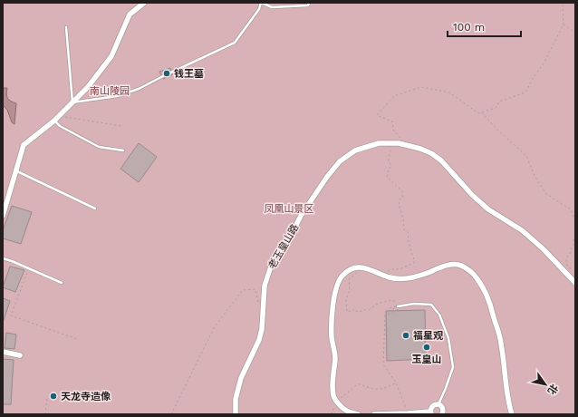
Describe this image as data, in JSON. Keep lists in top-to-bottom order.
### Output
{
  "streets": {
    "street": ["老玉皇山路"]
  },
  "parks": ["南山陵园", "凤凰山景区"],
  "places": [
    "钱王墓",
    "福星观",
    "玉皇山",
    "天龙寺造像"
  ],
  "scale_bar": "100 m",
  "north": "bottom right"
}
